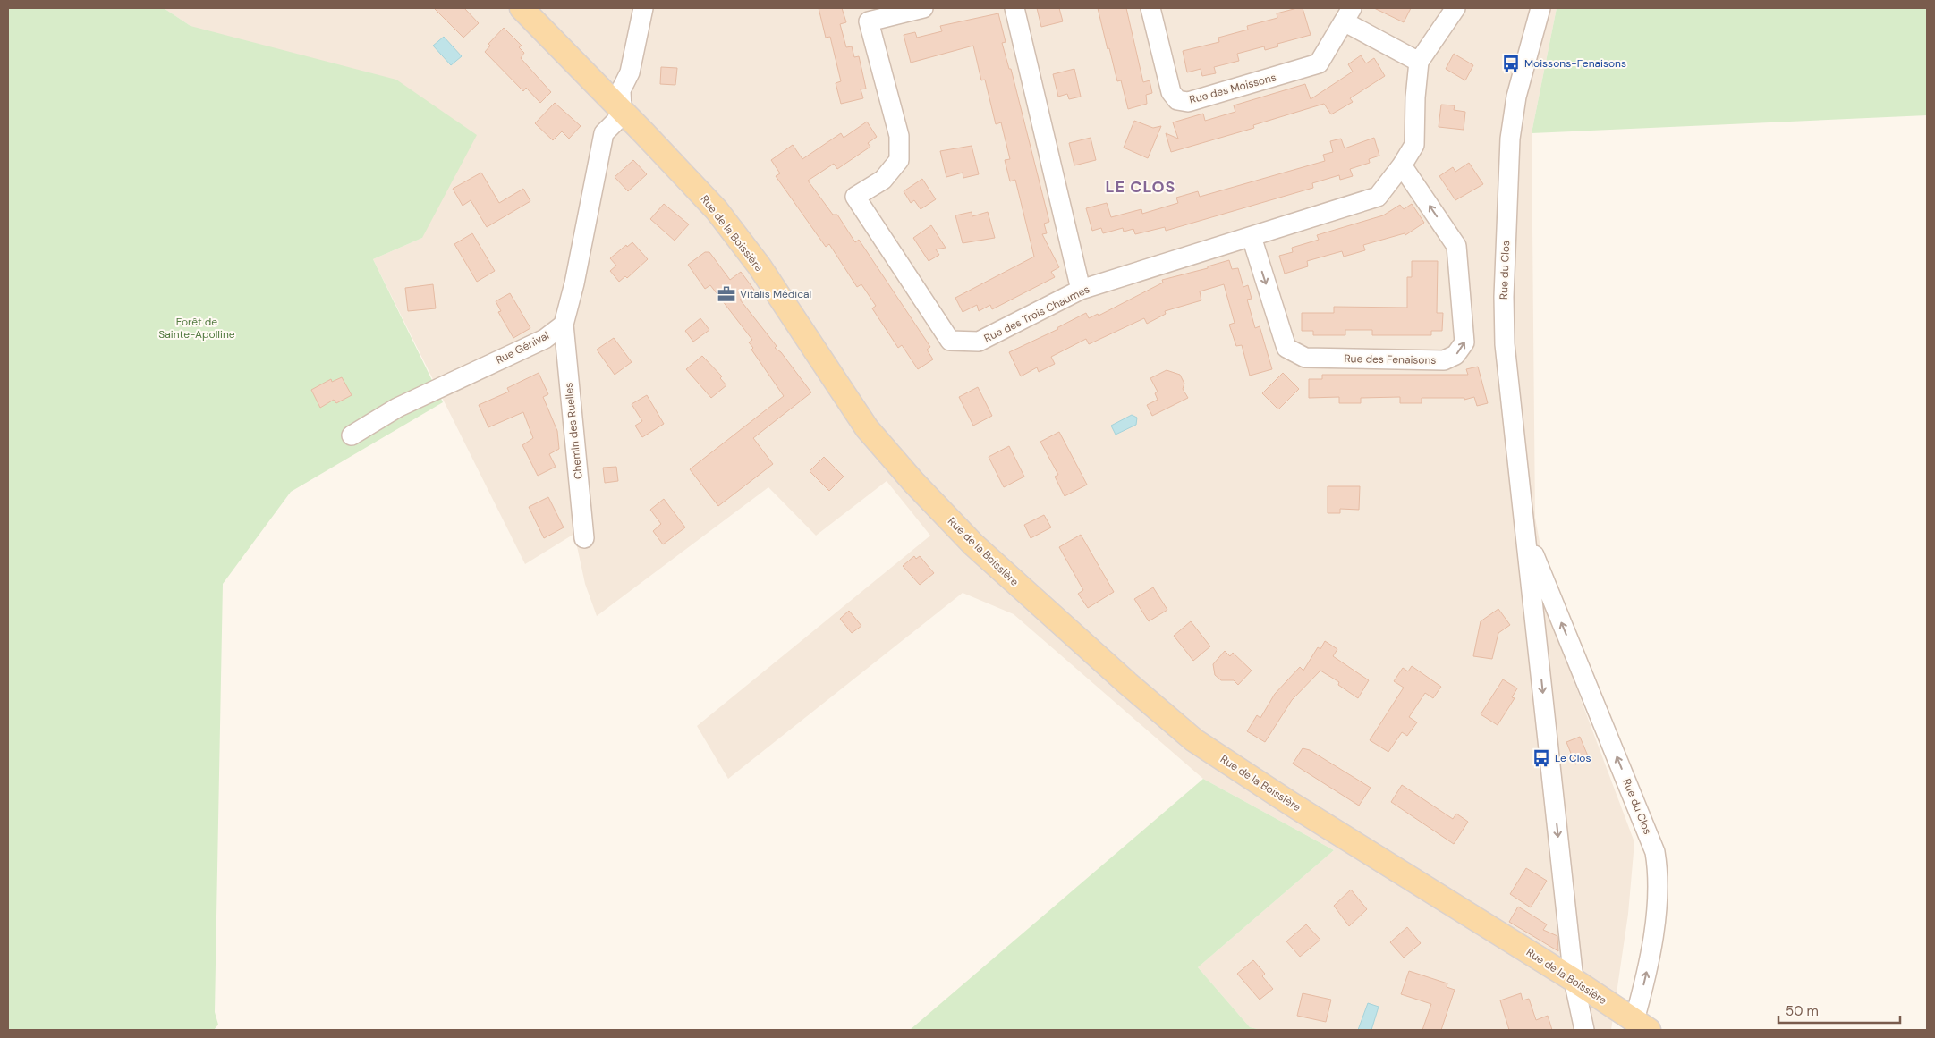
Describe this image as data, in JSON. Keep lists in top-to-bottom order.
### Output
{
  "streets": {
    "main road": ["Rue de la Boissière"],
    "street": [
      "Rue des Moissons",
      "Rue du Clos",
      "Rue des Trois Chaumes",
      "Rue Génival",
      "Rue des Fenaisons",
      "Chemin des Ruelles"
    ]
  },
  "crossings": [
    ["Rue de la Boissière", "Rue du Clos"],
    ["Rue des Trois Chaumes", "Rue des Fenaisons"],
    ["Rue Génival", "Chemin des Ruelles"]
  ],
  "districts": ["LE CLOS"],
  "parks": ["Forêt de Sainte-Apolline"],
  "places": {
    "bus stop": ["Moissons-Fenaisons", "Le Clos"],
    "office": ["Vitalis Médical"]
  },
  "scale_bar": "50 m"
}
